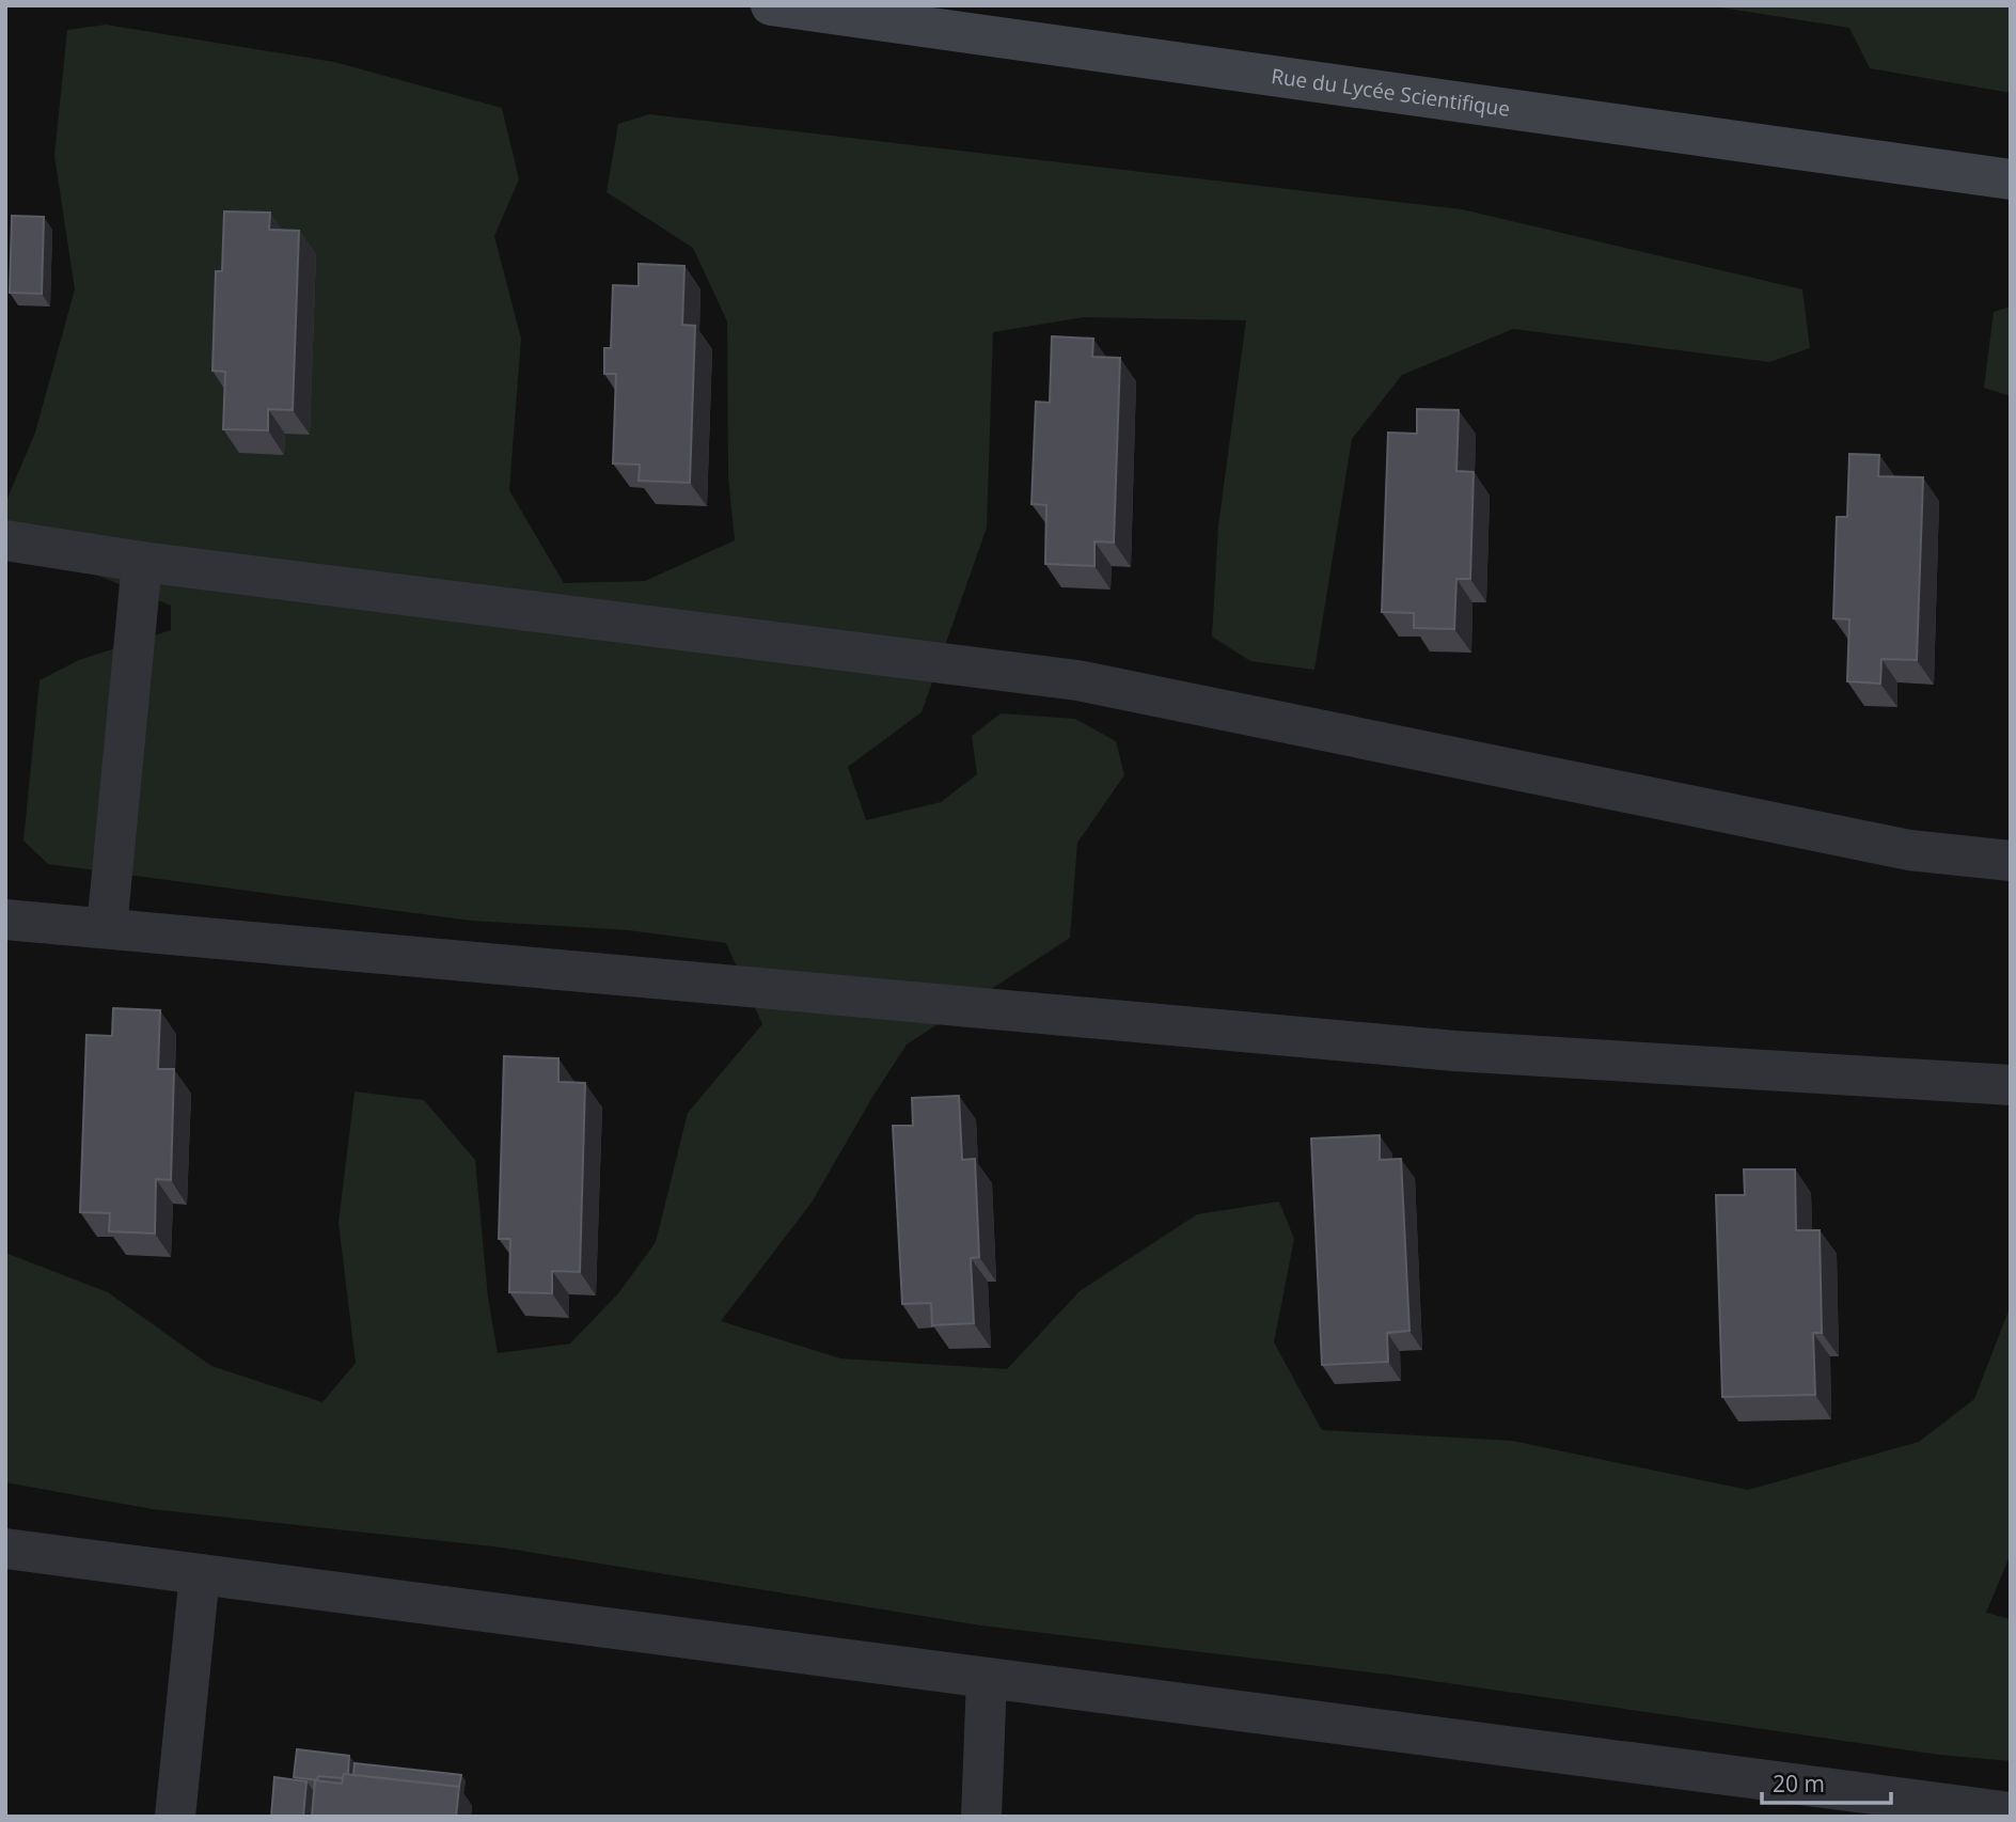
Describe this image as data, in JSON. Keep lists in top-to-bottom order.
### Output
{
  "streets": {
    "street": ["Rue du Lycée Scientifique"]
  },
  "scale_bar": "20 m"
}
